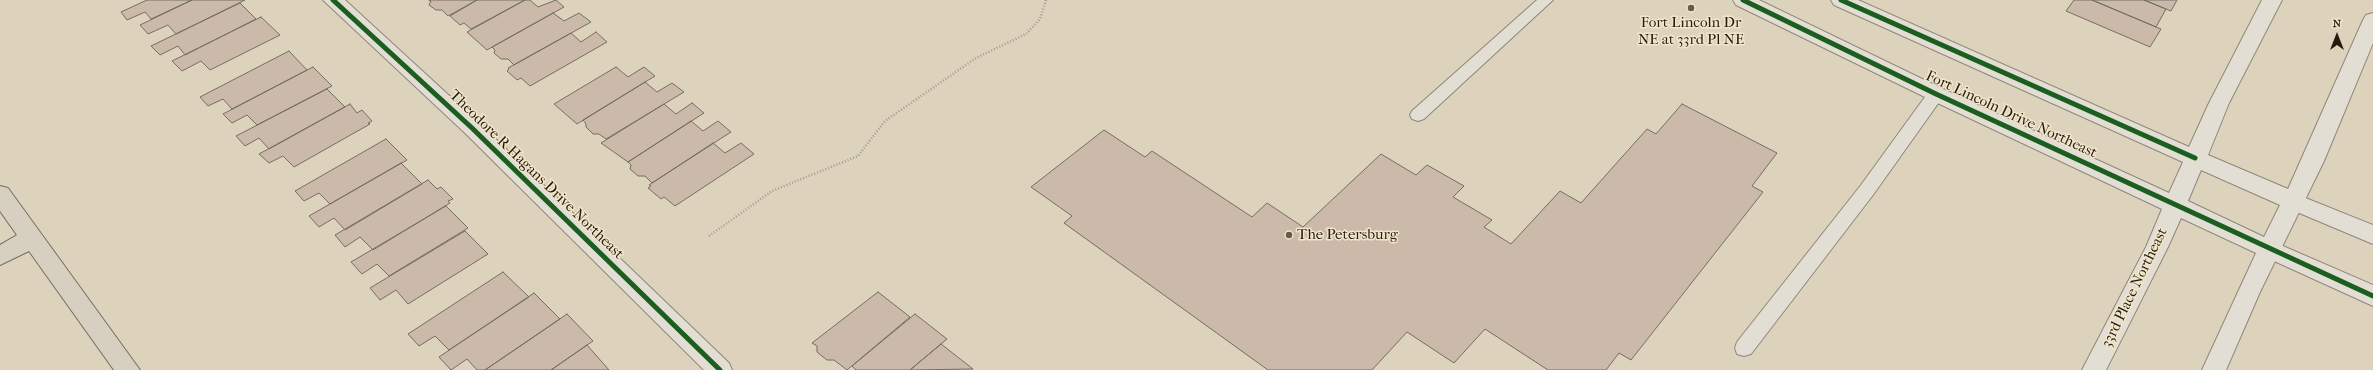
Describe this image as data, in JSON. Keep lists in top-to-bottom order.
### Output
{
  "streets": {
    "street": ["Fort Lincoln Drive Northeast", "Theodore R Hagans Drive Northeast", "33rd Place Northeast"]
  },
  "crossings": [
    ["Fort Lincoln Drive Northeast", "33rd Place Northeast"]
  ],
  "places": ["Fort Lincoln Dr NE at 33rd Pl NE", "The Petersburg"],
  "north": "top"
}
